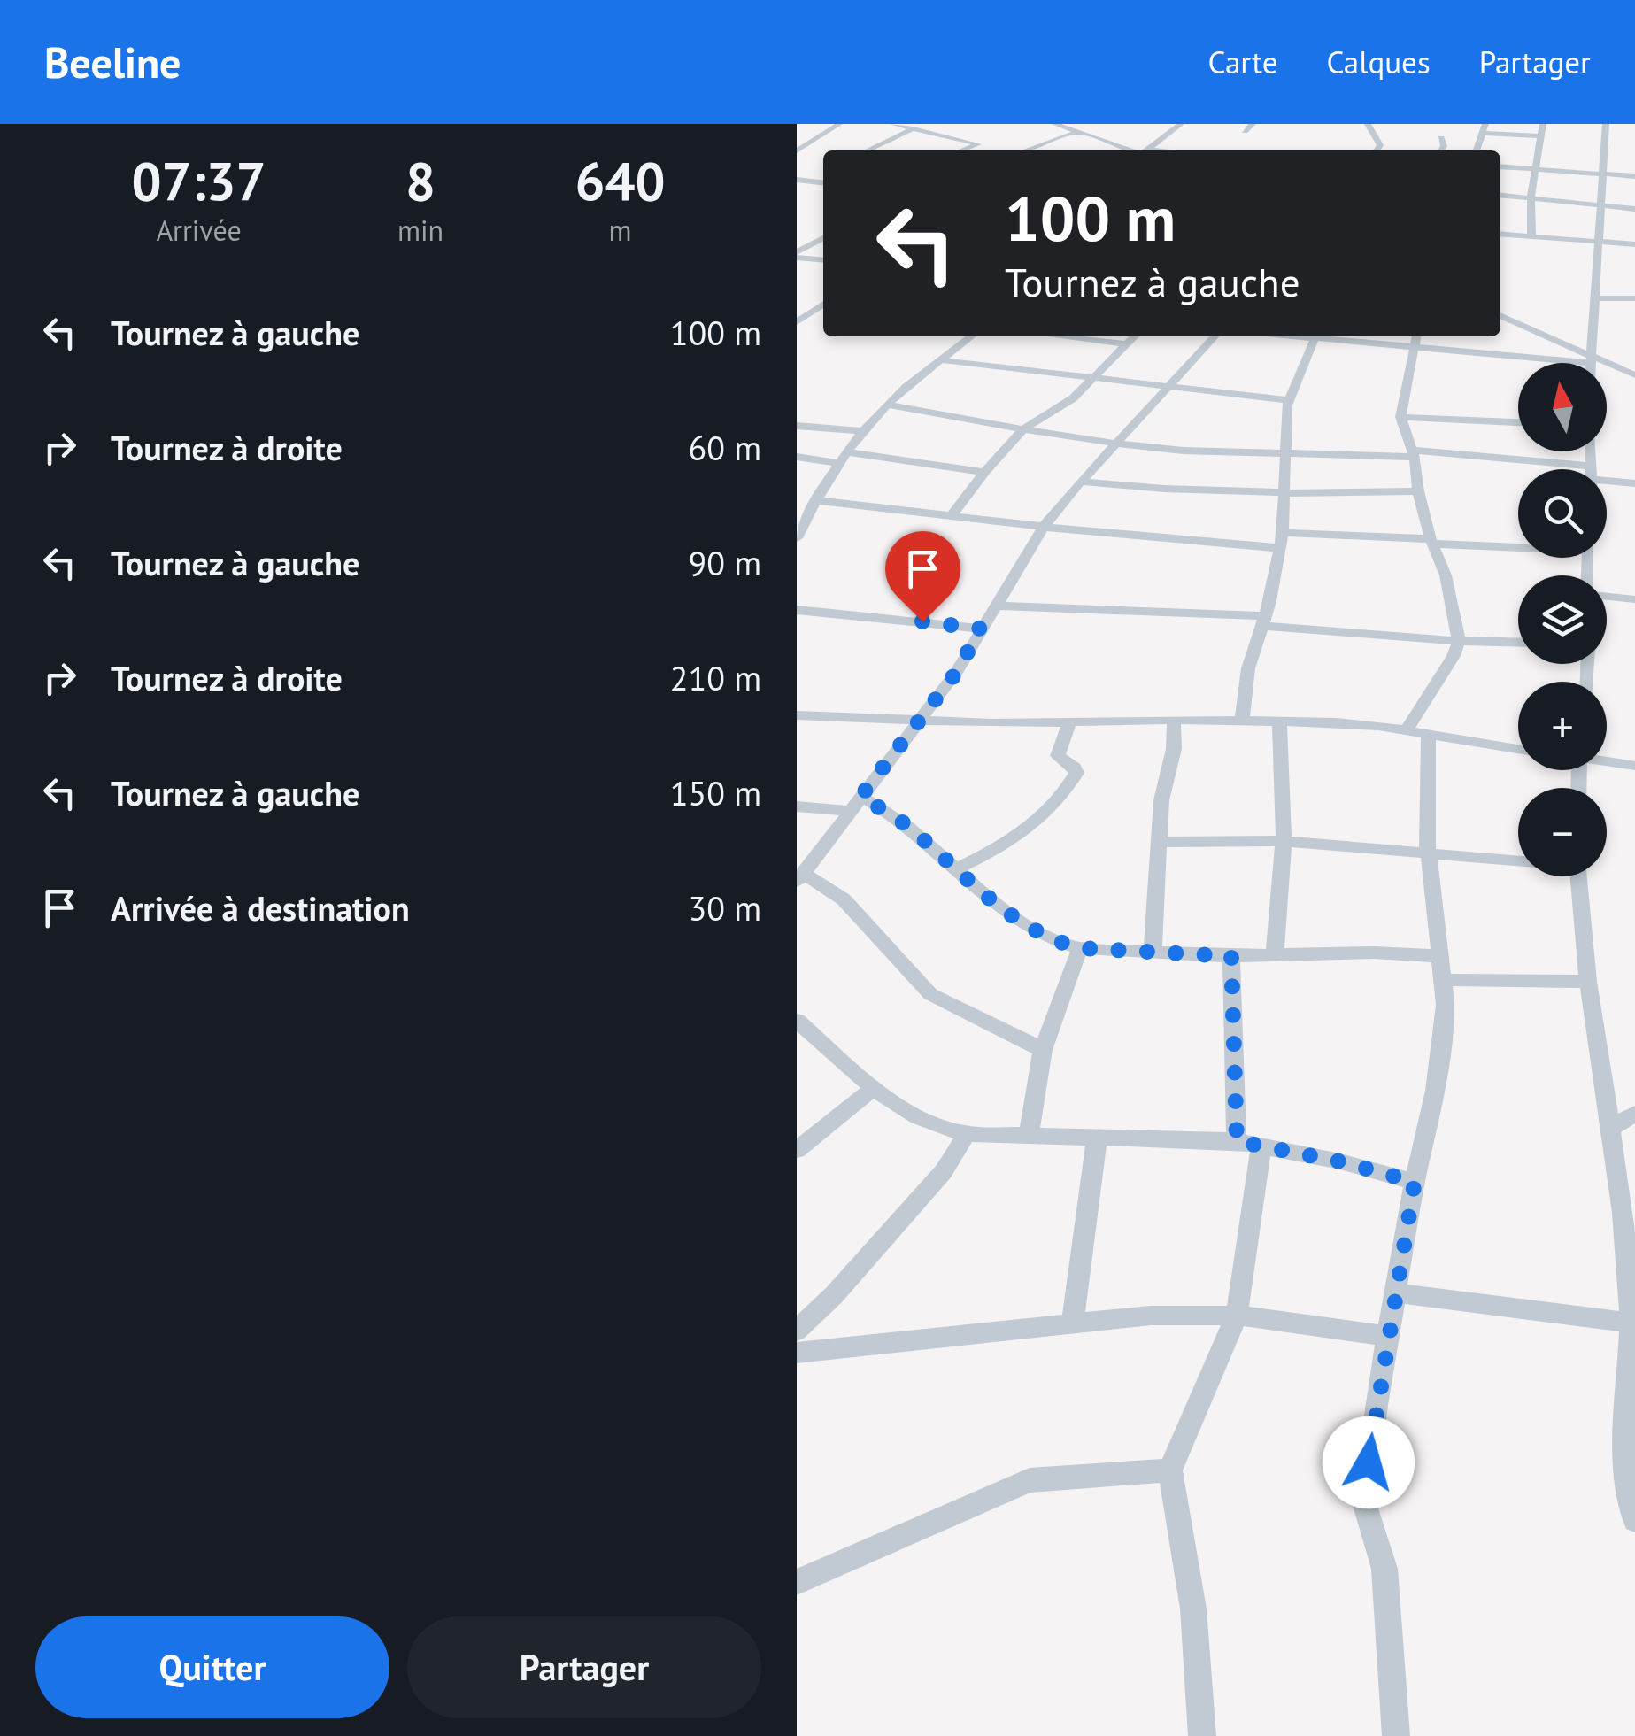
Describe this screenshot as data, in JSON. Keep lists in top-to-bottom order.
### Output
{
  "north": "top",
  "page": {
    "header": "Beeline",
    "nav": ["Carte", "Calques", "Partager"],
    "eta": [
      "07:37",
      "Arrivée",
      "8",
      "min",
      "640",
      "m"
    ],
    "turn": ["100 m", "Tournez à gauche"],
    "list": [
      {
        "name": "Tournez à gauche",
        "value": "100 m"
      },
      {
        "name": "Tournez à droite",
        "value": "60 m"
      },
      {
        "name": "Tournez à gauche",
        "value": "90 m"
      },
      {
        "name": "Tournez à droite",
        "value": "210 m"
      },
      {
        "name": "Tournez à gauche",
        "value": "150 m"
      },
      {
        "name": "Arrivée à destination",
        "value": "30 m"
      }
    ],
    "map_buttons": ["+", "−"],
    "buttons": ["Quitter", "Partager"]
  }
}
